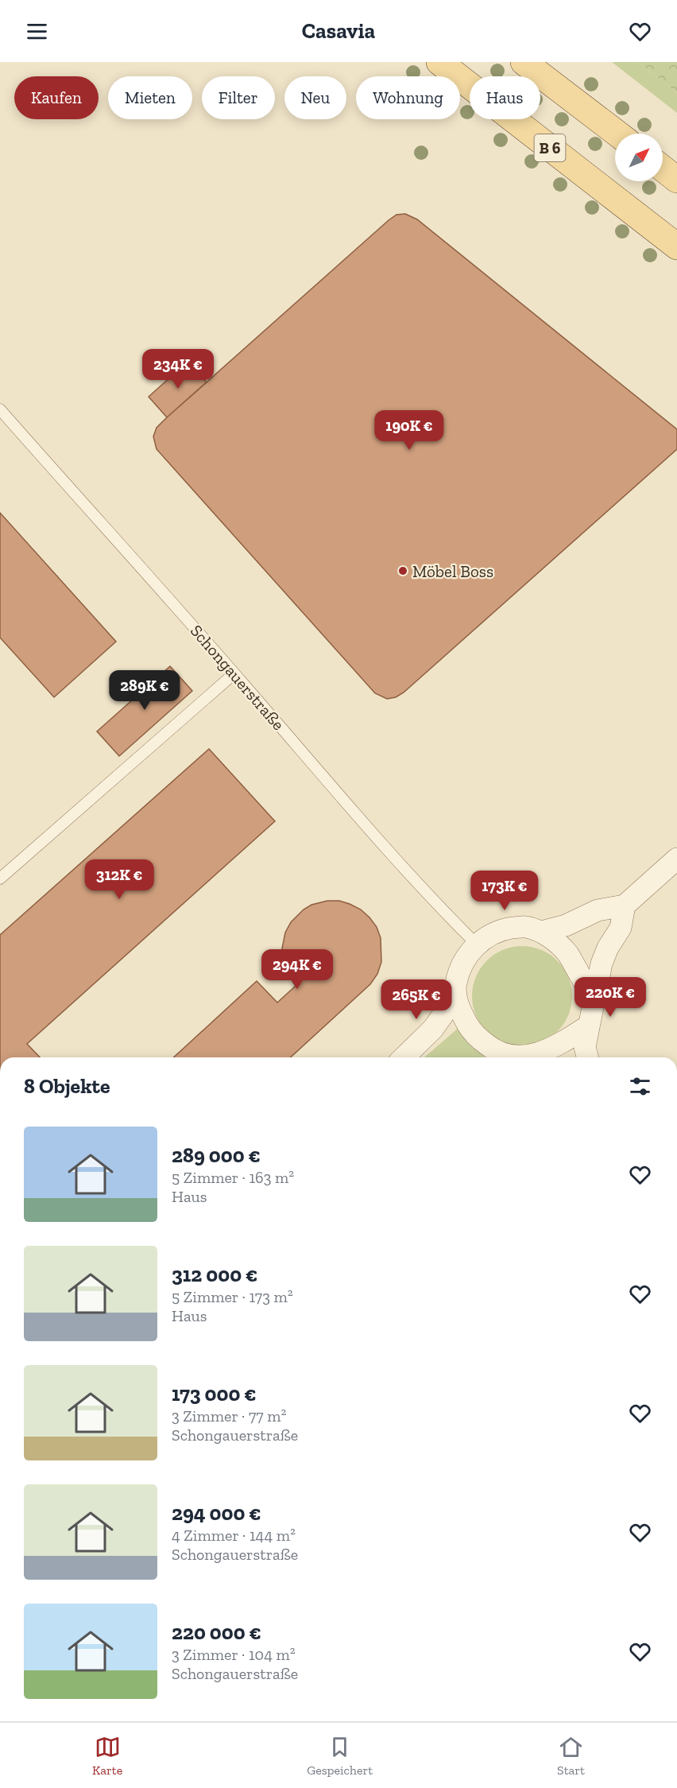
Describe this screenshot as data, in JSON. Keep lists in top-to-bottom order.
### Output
{
  "streets": {
    "main road": ["B 6"],
    "lane": ["Schongauerstraße"]
  },
  "places": ["Möbel Boss"],
  "north": "top right",
  "page": {
    "header": "Casavia",
    "chip": [
      "Kaufen",
      "Mieten",
      "Filter",
      "Neu",
      "Wohnung",
      "Haus"
    ],
    "price": [
      "234K €",
      "190K €",
      "289K €",
      "312K €",
      "173K €",
      "294K €",
      "220K €",
      "265K €"
    ],
    "heading": "8 Objekte",
    "list": [
      {
        "name": "289 000 €",
        "note": "5 Zimmer · 163 m² · Haus"
      },
      {
        "name": "312 000 €",
        "note": "5 Zimmer · 173 m² · Haus"
      },
      {
        "name": "173 000 €",
        "note": "3 Zimmer · 77 m² · Schongauerstraße"
      },
      {
        "name": "294 000 €",
        "note": "4 Zimmer · 144 m² · Schongauerstraße"
      },
      {
        "name": "220 000 €",
        "note": "3 Zimmer · 104 m² · Schongauerstraße"
      }
    ],
    "tabs": ["Karte", "Gespeichert", "Start"]
  }
}
